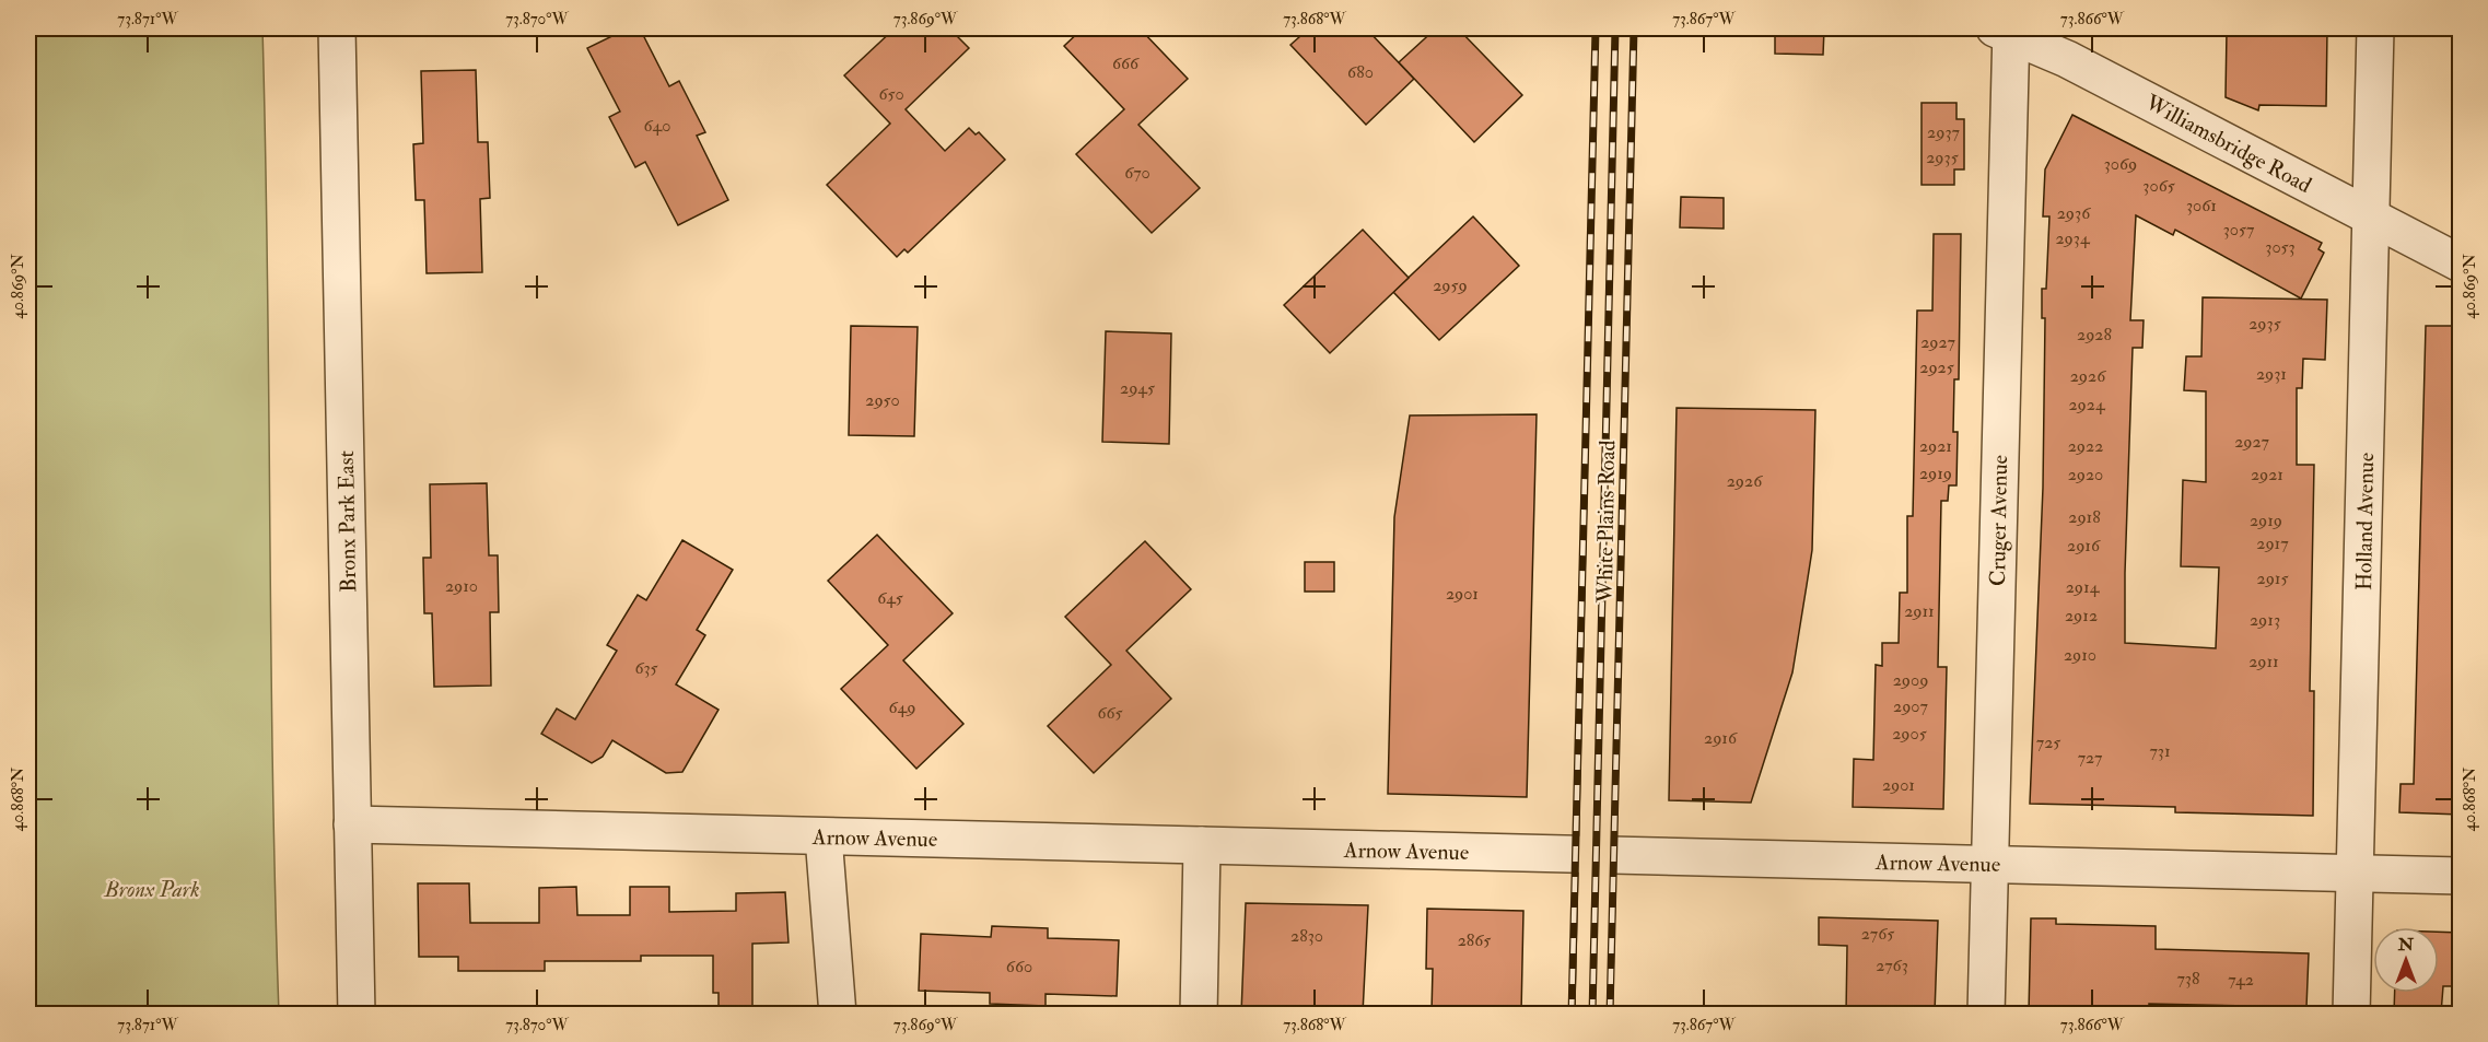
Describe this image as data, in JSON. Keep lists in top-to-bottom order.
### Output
{
  "streets": {
    "main road": ["White Plains Road"],
    "street": [
      "Williamsbridge Road",
      "Cruger Avenue",
      "Bronx Park East",
      "Holland Avenue",
      "Arnow Avenue"
    ]
  },
  "crossings": [
    ["Williamsbridge Road", "Cruger Avenue"],
    ["Williamsbridge Road", "Holland Avenue"],
    ["Cruger Avenue", "Arnow Avenue"],
    ["Bronx Park East", "Arnow Avenue"],
    ["White Plains Road", "Arnow Avenue"],
    ["Holland Avenue", "Arnow Avenue"]
  ],
  "parks": ["Bronx Park"],
  "house_numbers": [
    "666",
    "680",
    "650",
    "640",
    "2937",
    "2935",
    "3069",
    "670",
    "3065",
    "3061",
    "2936",
    "3057",
    "2934",
    "3053",
    "2959",
    "2935",
    "2928",
    "2927",
    "2925",
    "2931",
    "2926",
    "2945",
    "2950",
    "2924",
    "2927",
    "2921",
    "2922",
    "2919",
    "2920",
    "2921",
    "2926",
    "2918",
    "2919",
    "2917",
    "2916",
    "2915",
    "2910",
    "2914",
    "2901",
    "645",
    "2911",
    "2912",
    "2913",
    "2910",
    "2911",
    "635",
    "2909",
    "2907",
    "649",
    "665",
    "2905",
    "2916",
    "725",
    "731",
    "727",
    "2901",
    "2765",
    "2830",
    "2865",
    "2763",
    "660",
    "738",
    "742"
  ],
  "north": "top",
  "coordinates": [
    "73.871°W",
    "73.870°W",
    "73.869°W",
    "73.868°W",
    "73.867°W",
    "73.866°W",
    "40.869°N",
    "40.868°N"
  ]
}
